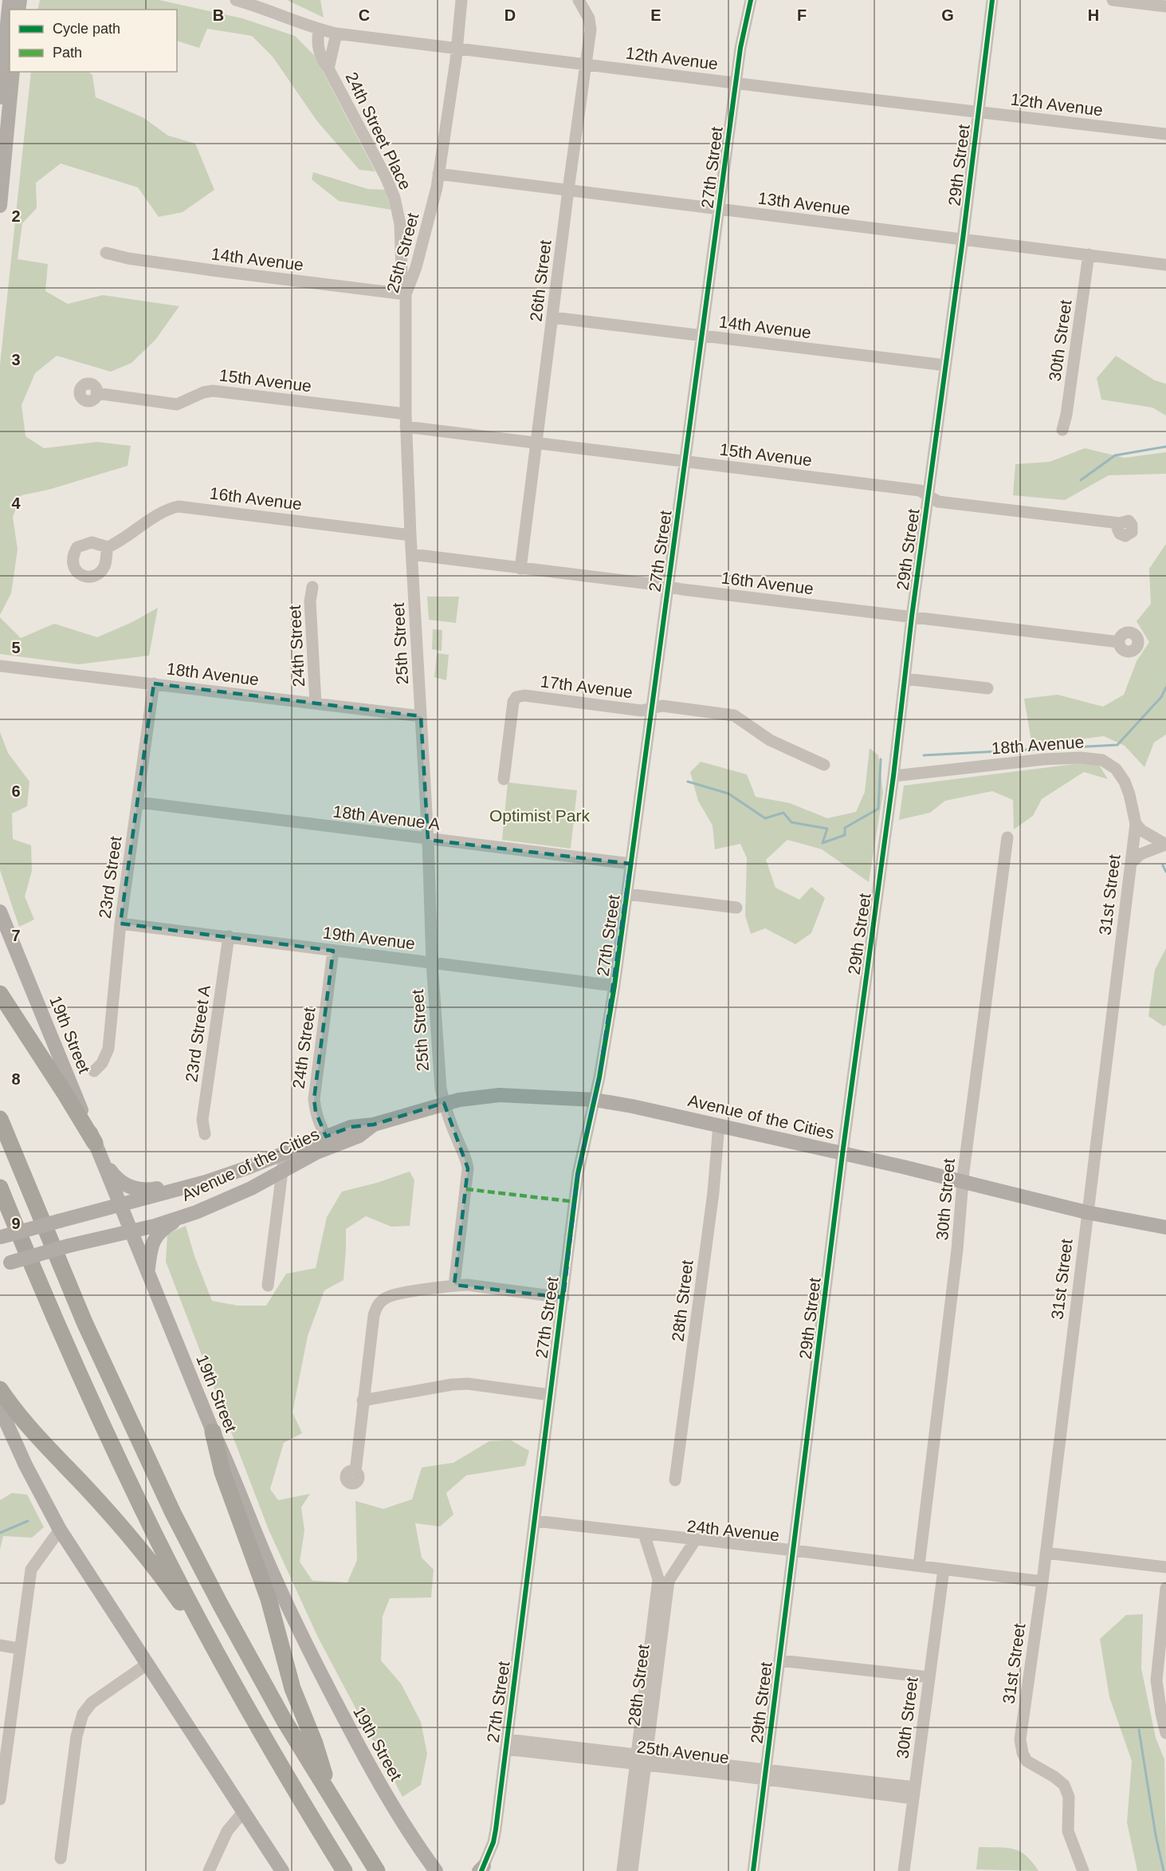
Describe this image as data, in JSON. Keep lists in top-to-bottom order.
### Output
{
  "streets": {
    "main road": ["19th Street", "Avenue of the Cities"],
    "street": [
      "12th Avenue",
      "24th Street Place",
      "29th Street",
      "27th Street",
      "13th Avenue",
      "25th Street",
      "14th Avenue",
      "26th Street",
      "30th Street",
      "15th Avenue",
      "16th Avenue",
      "24th Street",
      "18th Avenue",
      "17th Avenue",
      "18th Avenue A",
      "23rd Street",
      "31st Street",
      "19th Avenue",
      "23rd Street A",
      "28th Street",
      "24th Avenue",
      "25th Avenue"
    ]
  },
  "crossings": [
    ["12th Avenue", "24th Street Place"],
    ["12th Avenue", "29th Street"],
    ["12th Avenue", "27th Street"],
    ["12th Avenue", "25th Street"],
    ["12th Avenue", "26th Street"],
    ["24th Street Place", "25th Street"],
    ["24th Street Place", "14th Avenue"],
    ["29th Street", "13th Avenue"],
    ["29th Street", "14th Avenue"],
    ["29th Street", "15th Avenue"],
    ["29th Street", "16th Avenue"],
    ["29th Street", "18th Avenue"],
    ["29th Street", "Avenue of the Cities"],
    ["29th Street", "24th Avenue"],
    ["29th Street", "25th Avenue"],
    ["27th Street", "13th Avenue"],
    ["27th Street", "14th Avenue"],
    ["27th Street", "15th Avenue"],
    ["27th Street", "16th Avenue"],
    ["27th Street", "17th Avenue"],
    ["27th Street", "18th Avenue A"],
    ["27th Street", "19th Avenue"],
    ["27th Street", "Avenue of the Cities"],
    ["27th Street", "24th Avenue"],
    ["27th Street", "25th Avenue"],
    ["13th Avenue", "25th Street"],
    ["13th Avenue", "26th Street"],
    ["13th Avenue", "30th Street"],
    ["25th Street", "14th Avenue"],
    ["25th Street", "15th Avenue"],
    ["25th Street", "16th Avenue"],
    ["25th Street", "18th Avenue"],
    ["25th Street", "18th Avenue A"],
    ["25th Street", "19th Avenue"],
    ["25th Street", "Avenue of the Cities"],
    ["14th Avenue", "26th Street"],
    ["26th Street", "15th Avenue"],
    ["26th Street", "16th Avenue"],
    ["30th Street", "Avenue of the Cities"],
    ["30th Street", "24th Avenue"],
    ["30th Street", "25th Avenue"],
    ["24th Street", "18th Avenue"],
    ["24th Street", "19th Avenue"],
    ["24th Street", "Avenue of the Cities"],
    ["18th Avenue", "23rd Street"],
    ["18th Avenue", "31st Street"],
    ["18th Avenue A", "23rd Street"],
    ["23rd Street", "19th Avenue"],
    ["31st Street", "Avenue of the Cities"],
    ["31st Street", "24th Avenue"],
    ["19th Avenue", "23rd Street A"],
    ["19th Street", "Avenue of the Cities"],
    ["Avenue of the Cities", "28th Street"],
    ["28th Street", "24th Avenue"],
    ["28th Street", "25th Avenue"]
  ],
  "parks": ["Optimist Park"],
  "legend": ["Cycle path", "Path"],
  "grid": {
    "columns": [
      "B",
      "C",
      "D",
      "E",
      "F",
      "G",
      "H"
    ],
    "rows": [
      "2",
      "3",
      "4",
      "5",
      "6",
      "7",
      "8",
      "9"
    ]
  }
}
